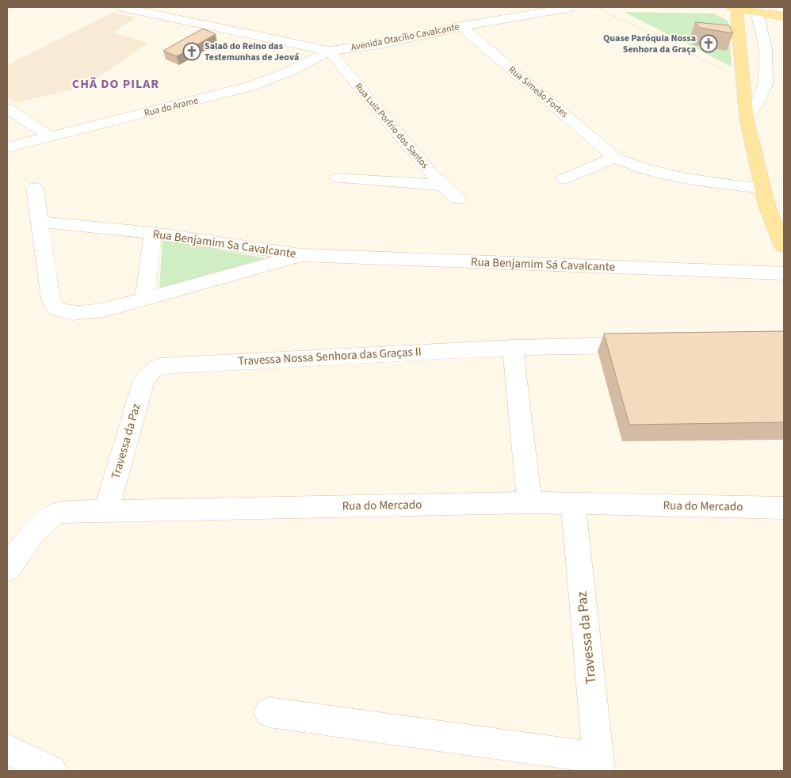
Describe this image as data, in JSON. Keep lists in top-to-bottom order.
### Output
{
  "streets": {
    "street": [
      "Avenida Otacílio Cavalcante",
      "Rua Simeão Fortes",
      "Rua do Arame",
      "Rua Luiz Porfrio dos Santos",
      "Rua Benjamim Sa Cavalcante",
      "Rua Benjamim Sá Cavalcante",
      "Travessa Nossa Senhora das Graças II",
      "Travessa da Paz",
      "Rua do Mercado"
    ]
  },
  "crossings": [
    ["Avenida Otacílio Cavalcante", "Rua Simeão Fortes"],
    ["Avenida Otacílio Cavalcante", "Rua do Arame"],
    ["Avenida Otacílio Cavalcante", "Rua Luiz Porfrio dos Santos"],
    ["Rua do Arame", "Rua Luiz Porfrio dos Santos"],
    ["Rua Benjamim Sa Cavalcante", "Rua Benjamim Sá Cavalcante"],
    ["Travessa Nossa Senhora das Graças II", "Travessa da Paz"],
    ["Travessa da Paz", "Rua do Mercado"]
  ],
  "districts": ["CHÃ DO PILAR"],
  "places": {
    "church": ["Quase Paróquia Nossa Senhora da Graça", "Salaõ do Reino das Testemunhas de Jeová"]
  }
}
